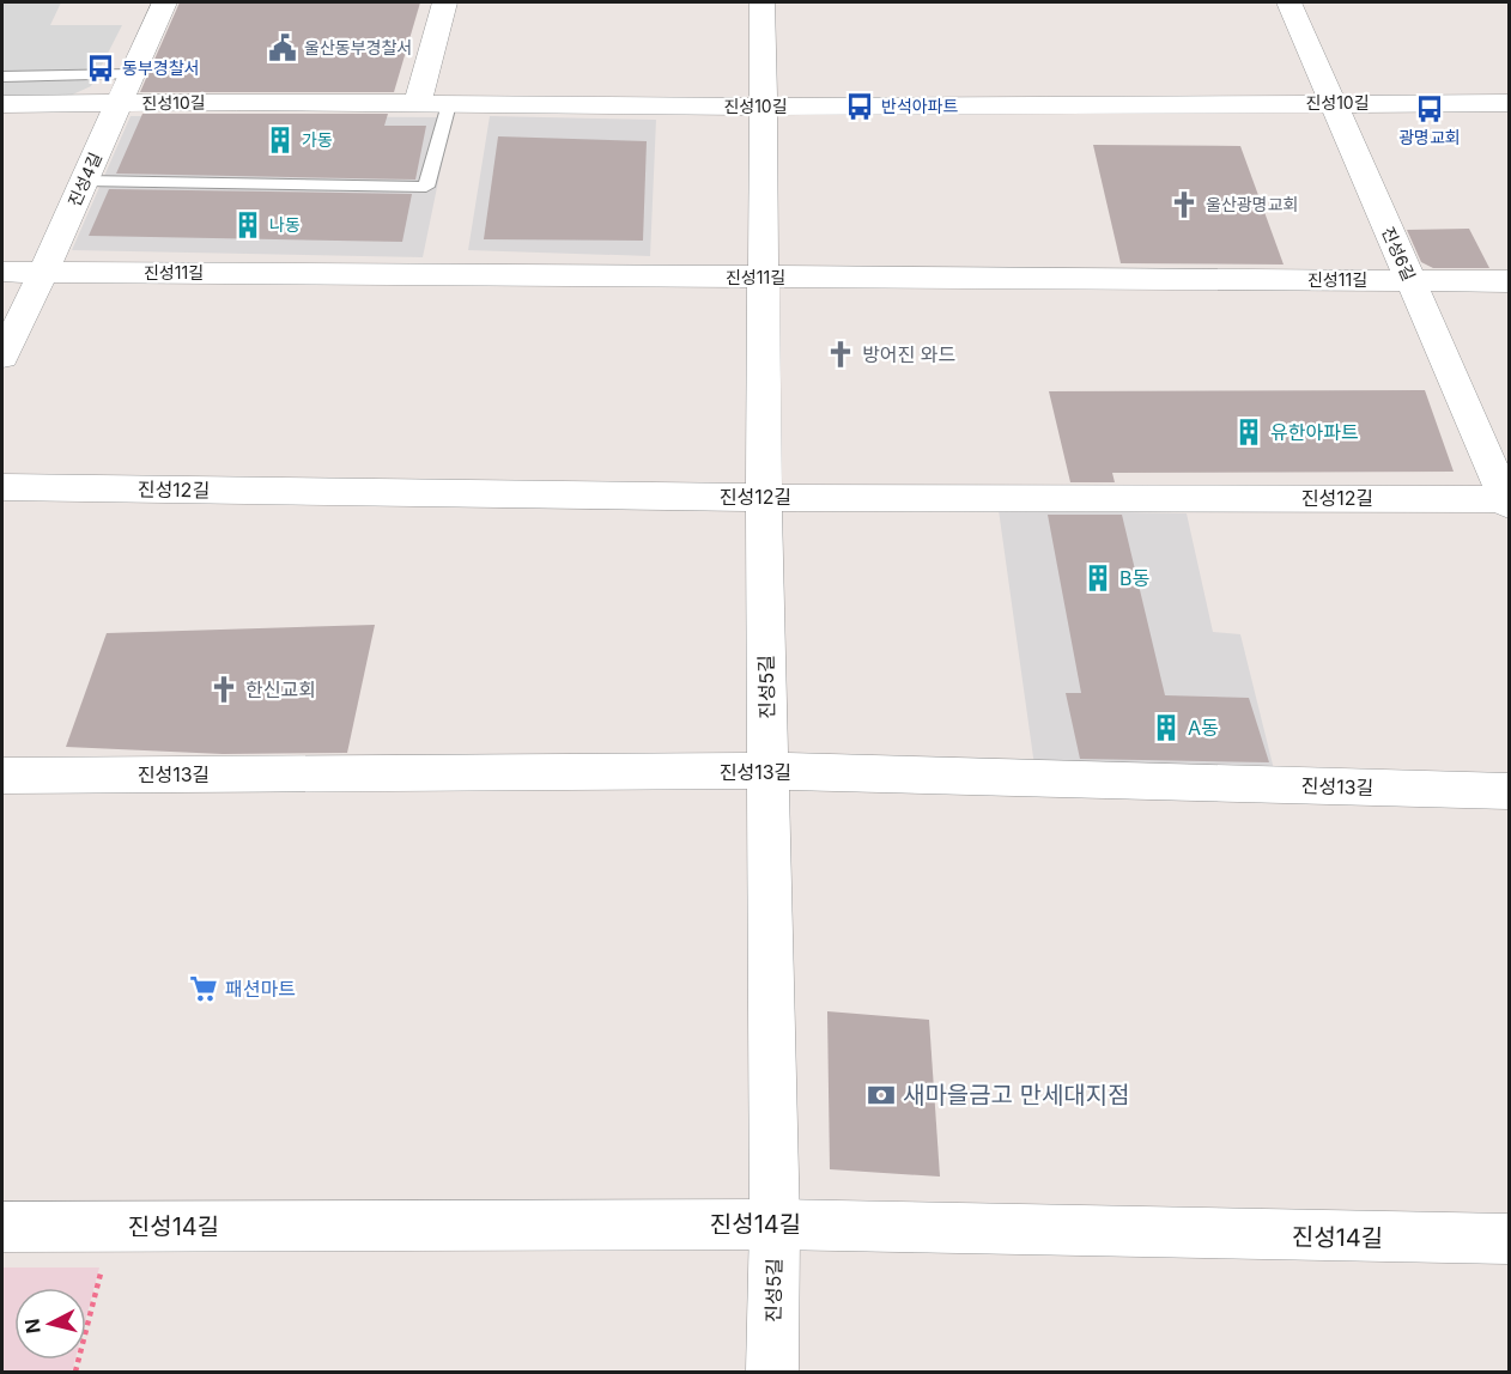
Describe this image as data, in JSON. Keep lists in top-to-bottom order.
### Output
{
  "streets": {
    "street": [
      "진성10길",
      "진성4길",
      "진성6길",
      "진성11길",
      "진성12길",
      "진성5길",
      "진성13길",
      "진성14길"
    ]
  },
  "crossings": [
    ["진성10길", "진성4길"],
    ["진성10길", "진성6길"],
    ["진성10길", "진성5길"],
    ["진성4길", "진성11길"],
    ["진성6길", "진성11길"],
    ["진성6길", "진성12길"],
    ["진성11길", "진성5길"],
    ["진성12길", "진성5길"],
    ["진성5길", "진성13길"],
    ["진성5길", "진성14길"]
  ],
  "places": {
    "public building": ["울산동부경찰서"],
    "bus stop": ["동부경찰서", "반석아파트", "광명교회"],
    "building": [
      "가동",
      "나동",
      "유한아파트",
      "B동",
      "A동"
    ],
    "church": ["울산광명교회", "방어진 와드", "한신교회"],
    "supermarket": ["패션마트"],
    "bank": ["새마을금고 만세대지점"]
  },
  "north": "left"
}
